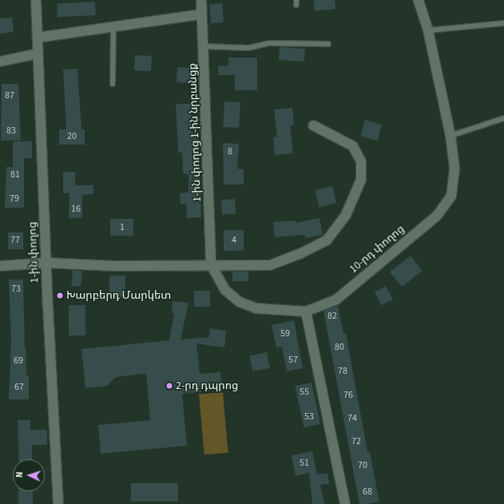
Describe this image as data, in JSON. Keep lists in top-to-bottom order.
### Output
{
  "streets": {
    "street": ["1-ին փողոց 1-ին նրբանցք", "10-րդ փողոց", "1-ին փողոց"]
  },
  "places": ["Խարբերդ Մարկետ", "2-րդ դպրոց"],
  "house_numbers": [
    "87",
    "83",
    "20",
    "8",
    "81",
    "79",
    "16",
    "1",
    "77",
    "4",
    "73",
    "82",
    "59",
    "80",
    "57",
    "69",
    "78",
    "67",
    "55",
    "76",
    "53",
    "74",
    "72",
    "51",
    "70",
    "68"
  ],
  "north": "left"
}
